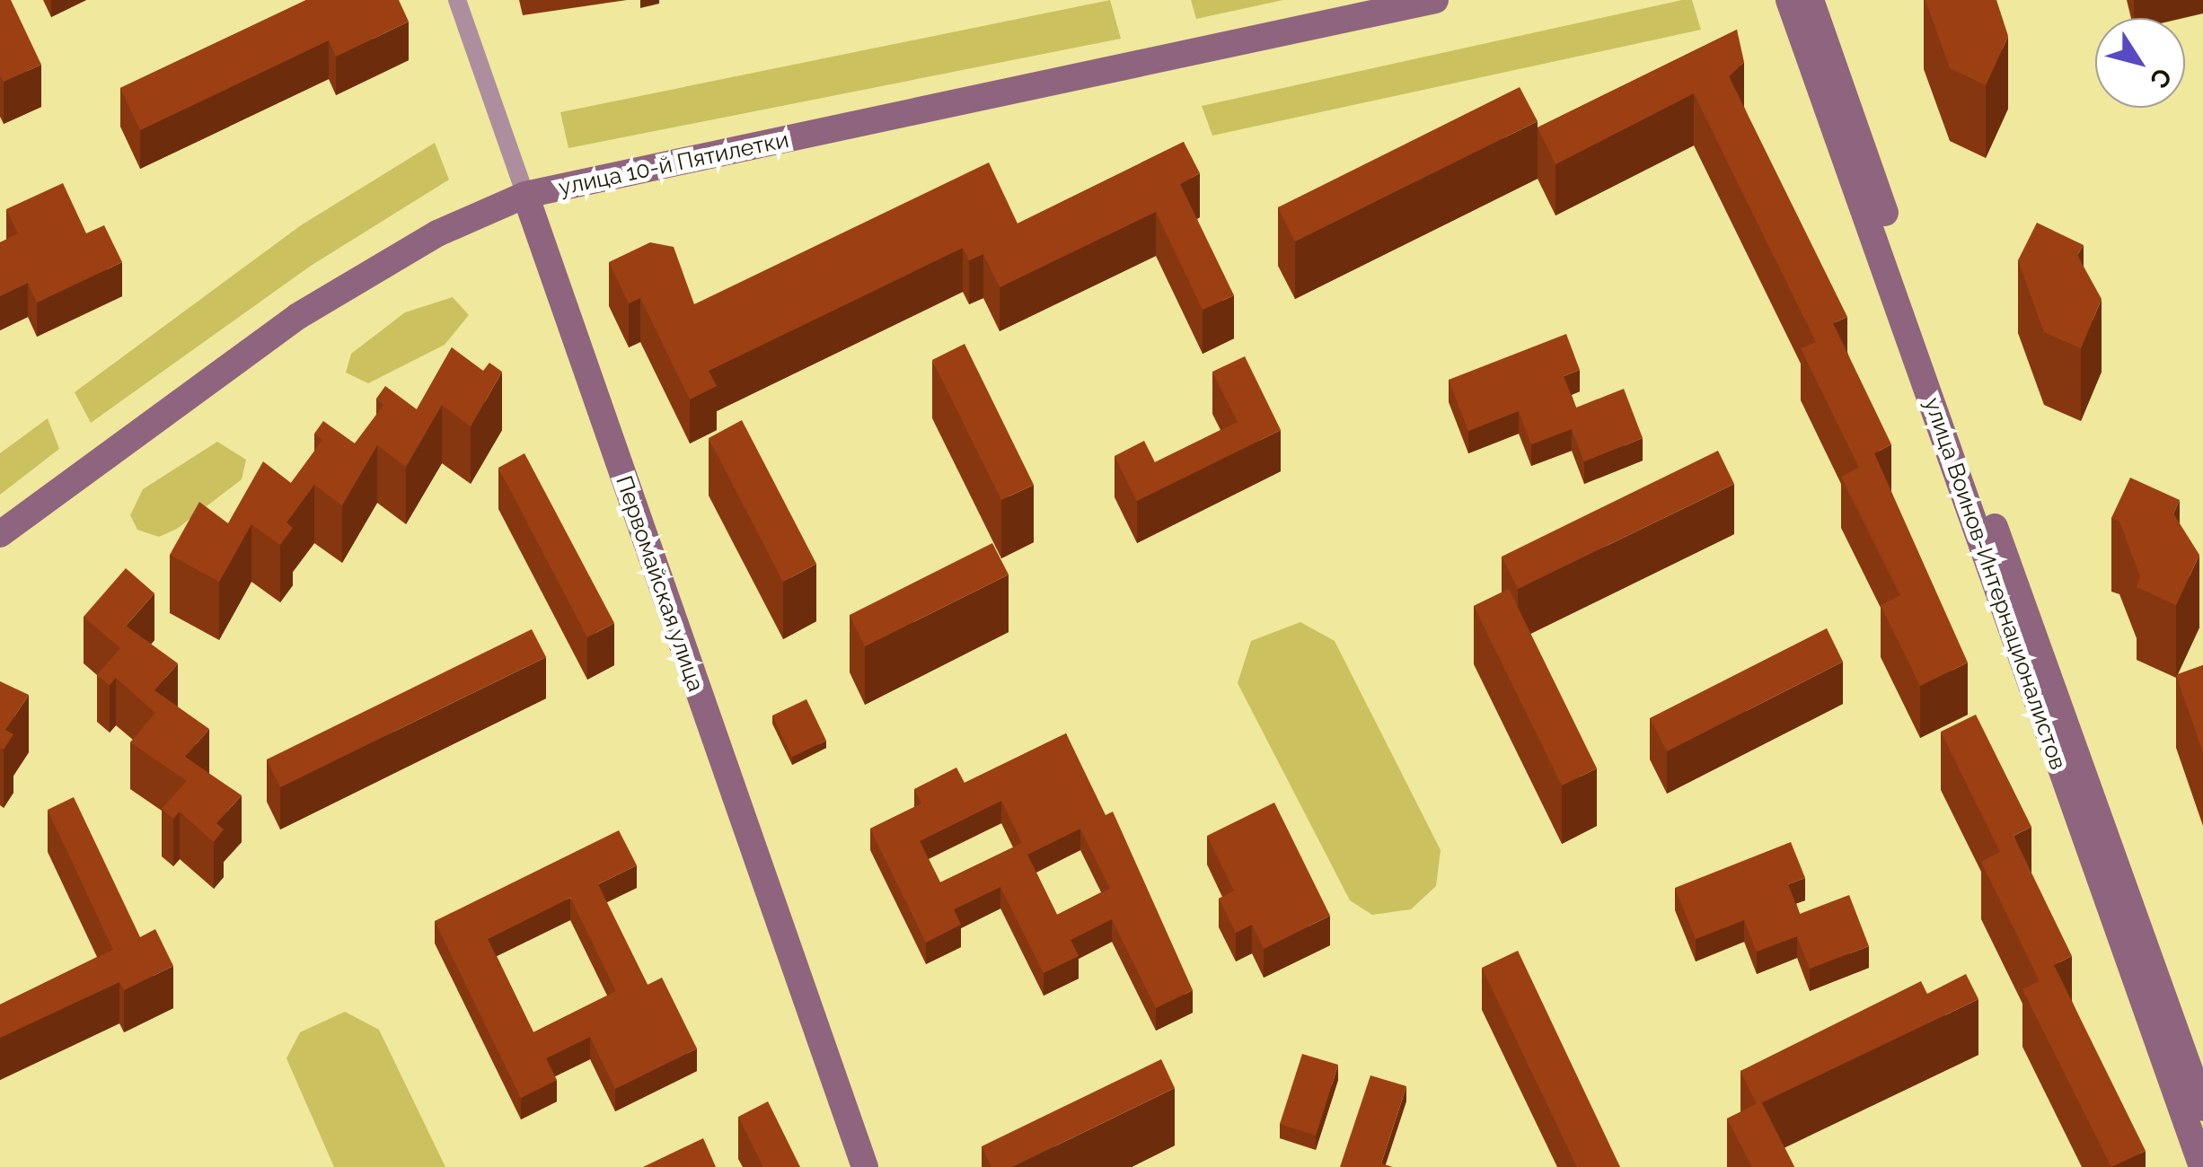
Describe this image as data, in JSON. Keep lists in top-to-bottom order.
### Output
{
  "streets": {
    "main road": ["улица 10-й Пятилетки", "Первомайская улица", "улица Воинов-Интернационалистов"]
  },
  "crossings": [
    ["улица 10-й Пятилетки", "Первомайская улица"]
  ],
  "north": "bottom right"
}
